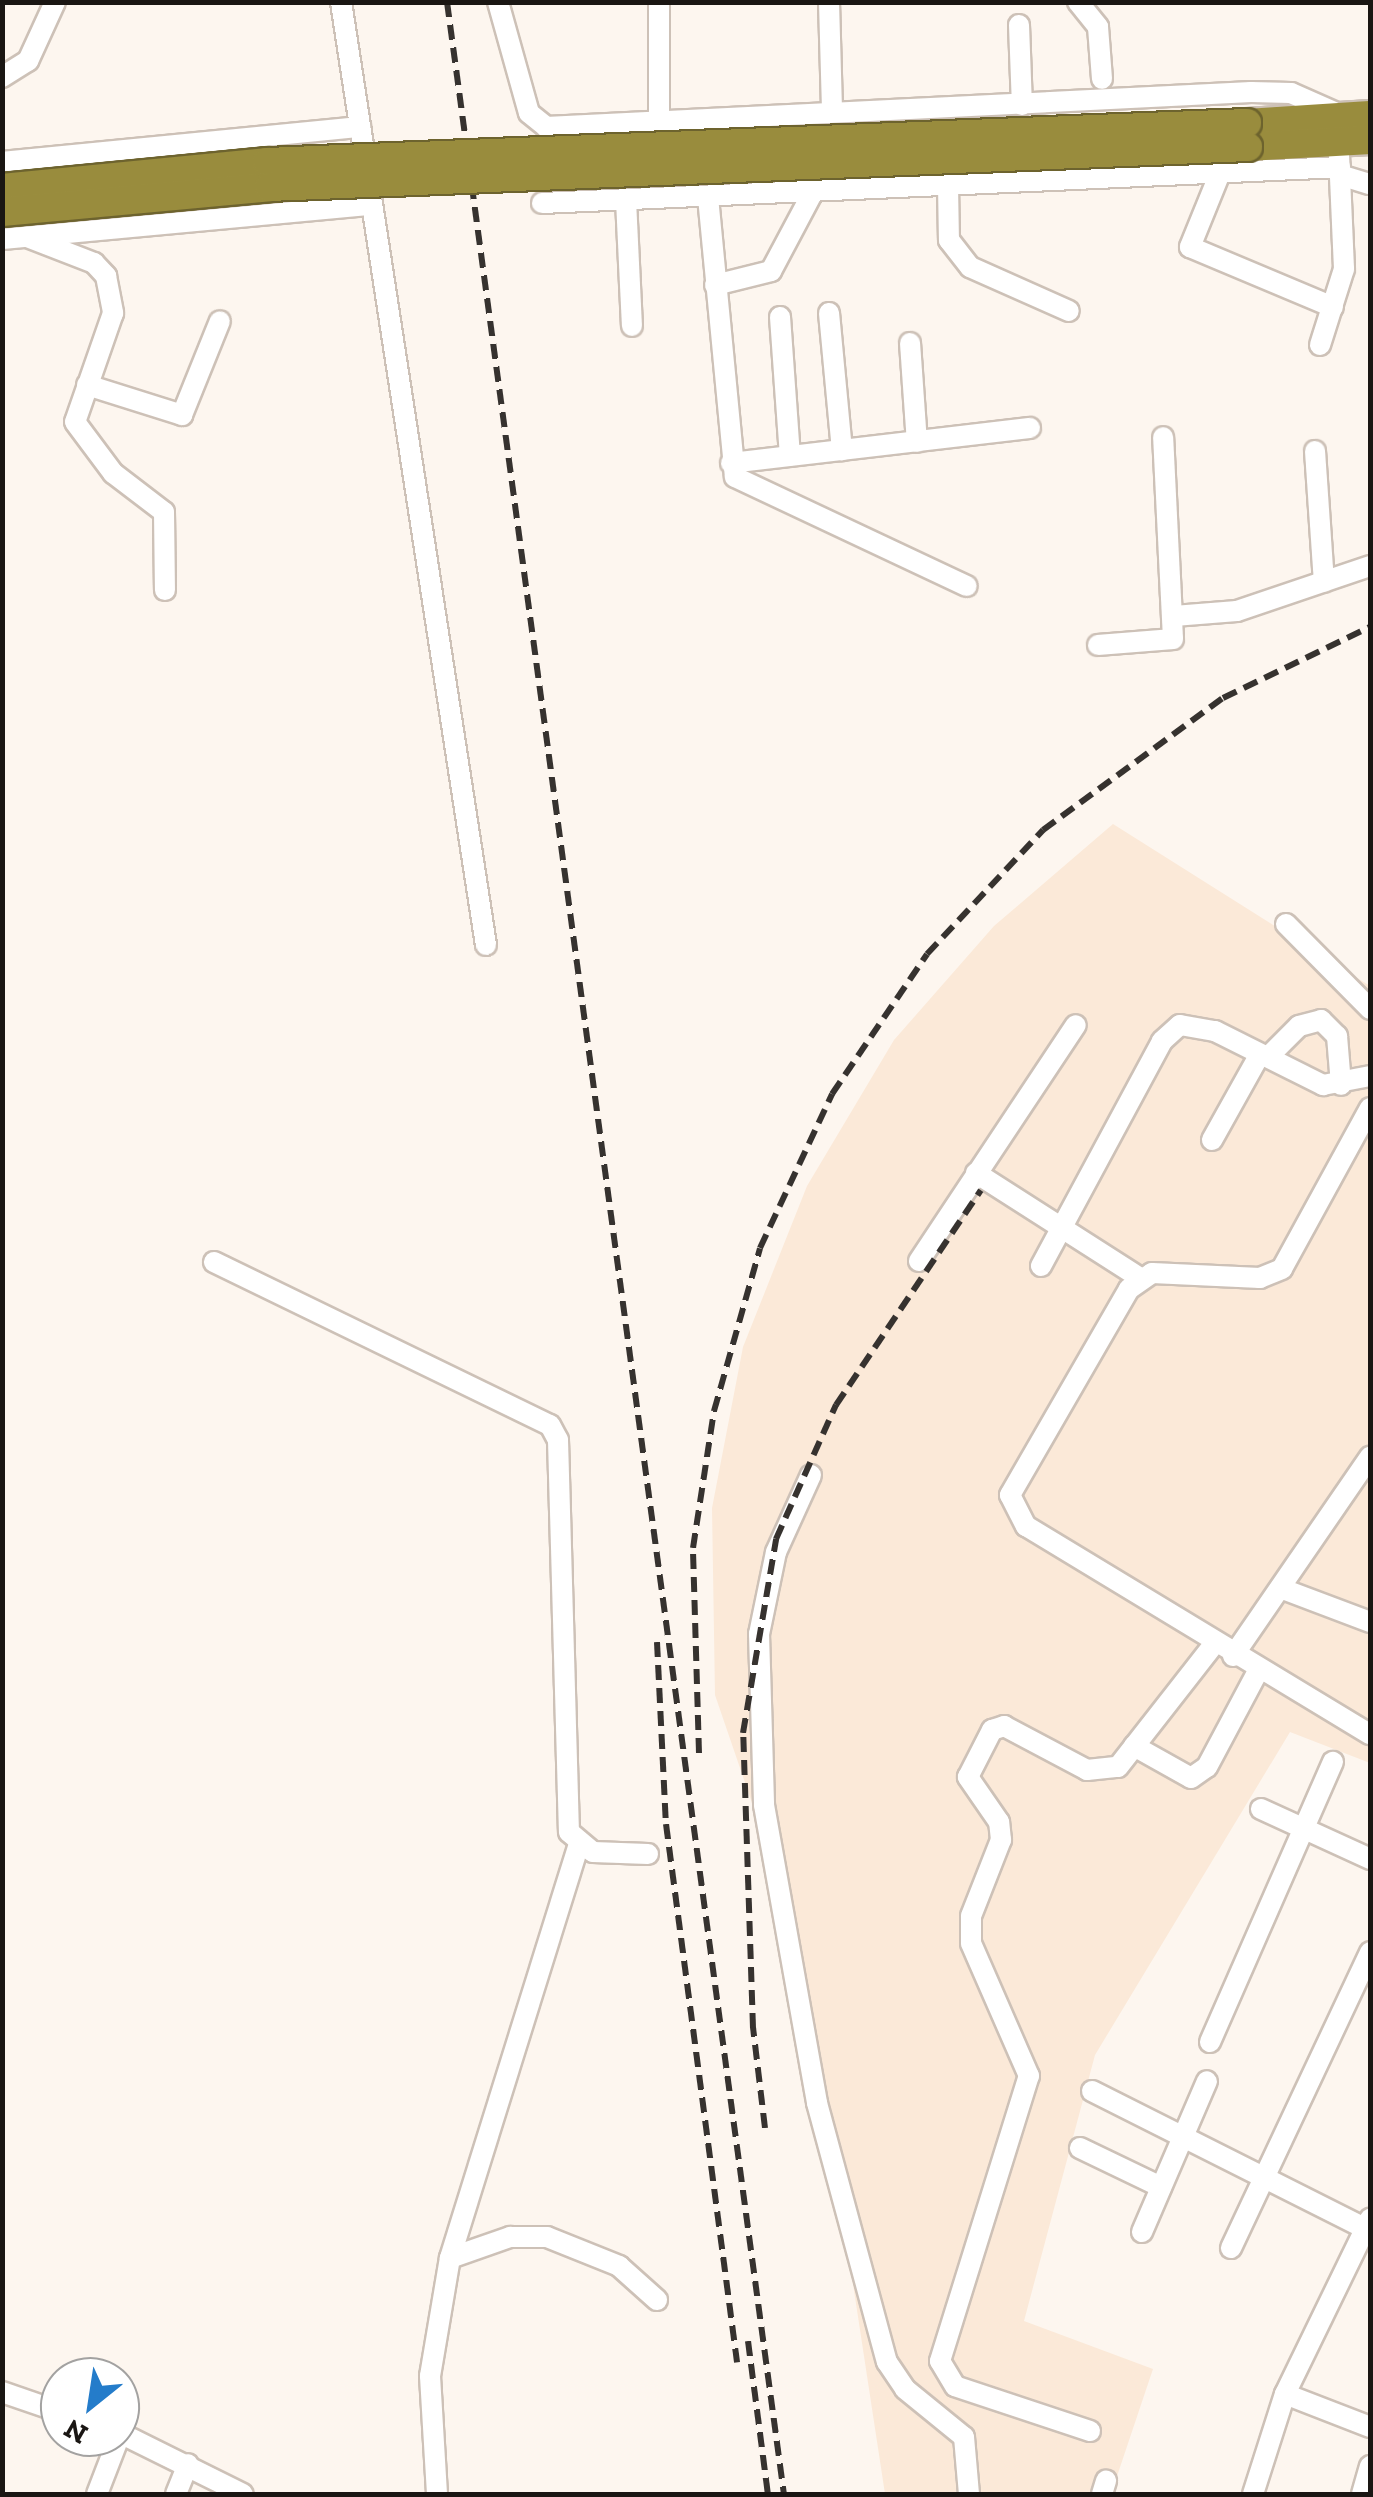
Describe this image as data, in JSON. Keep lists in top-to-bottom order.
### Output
{
  "north": "bottom left"
}
